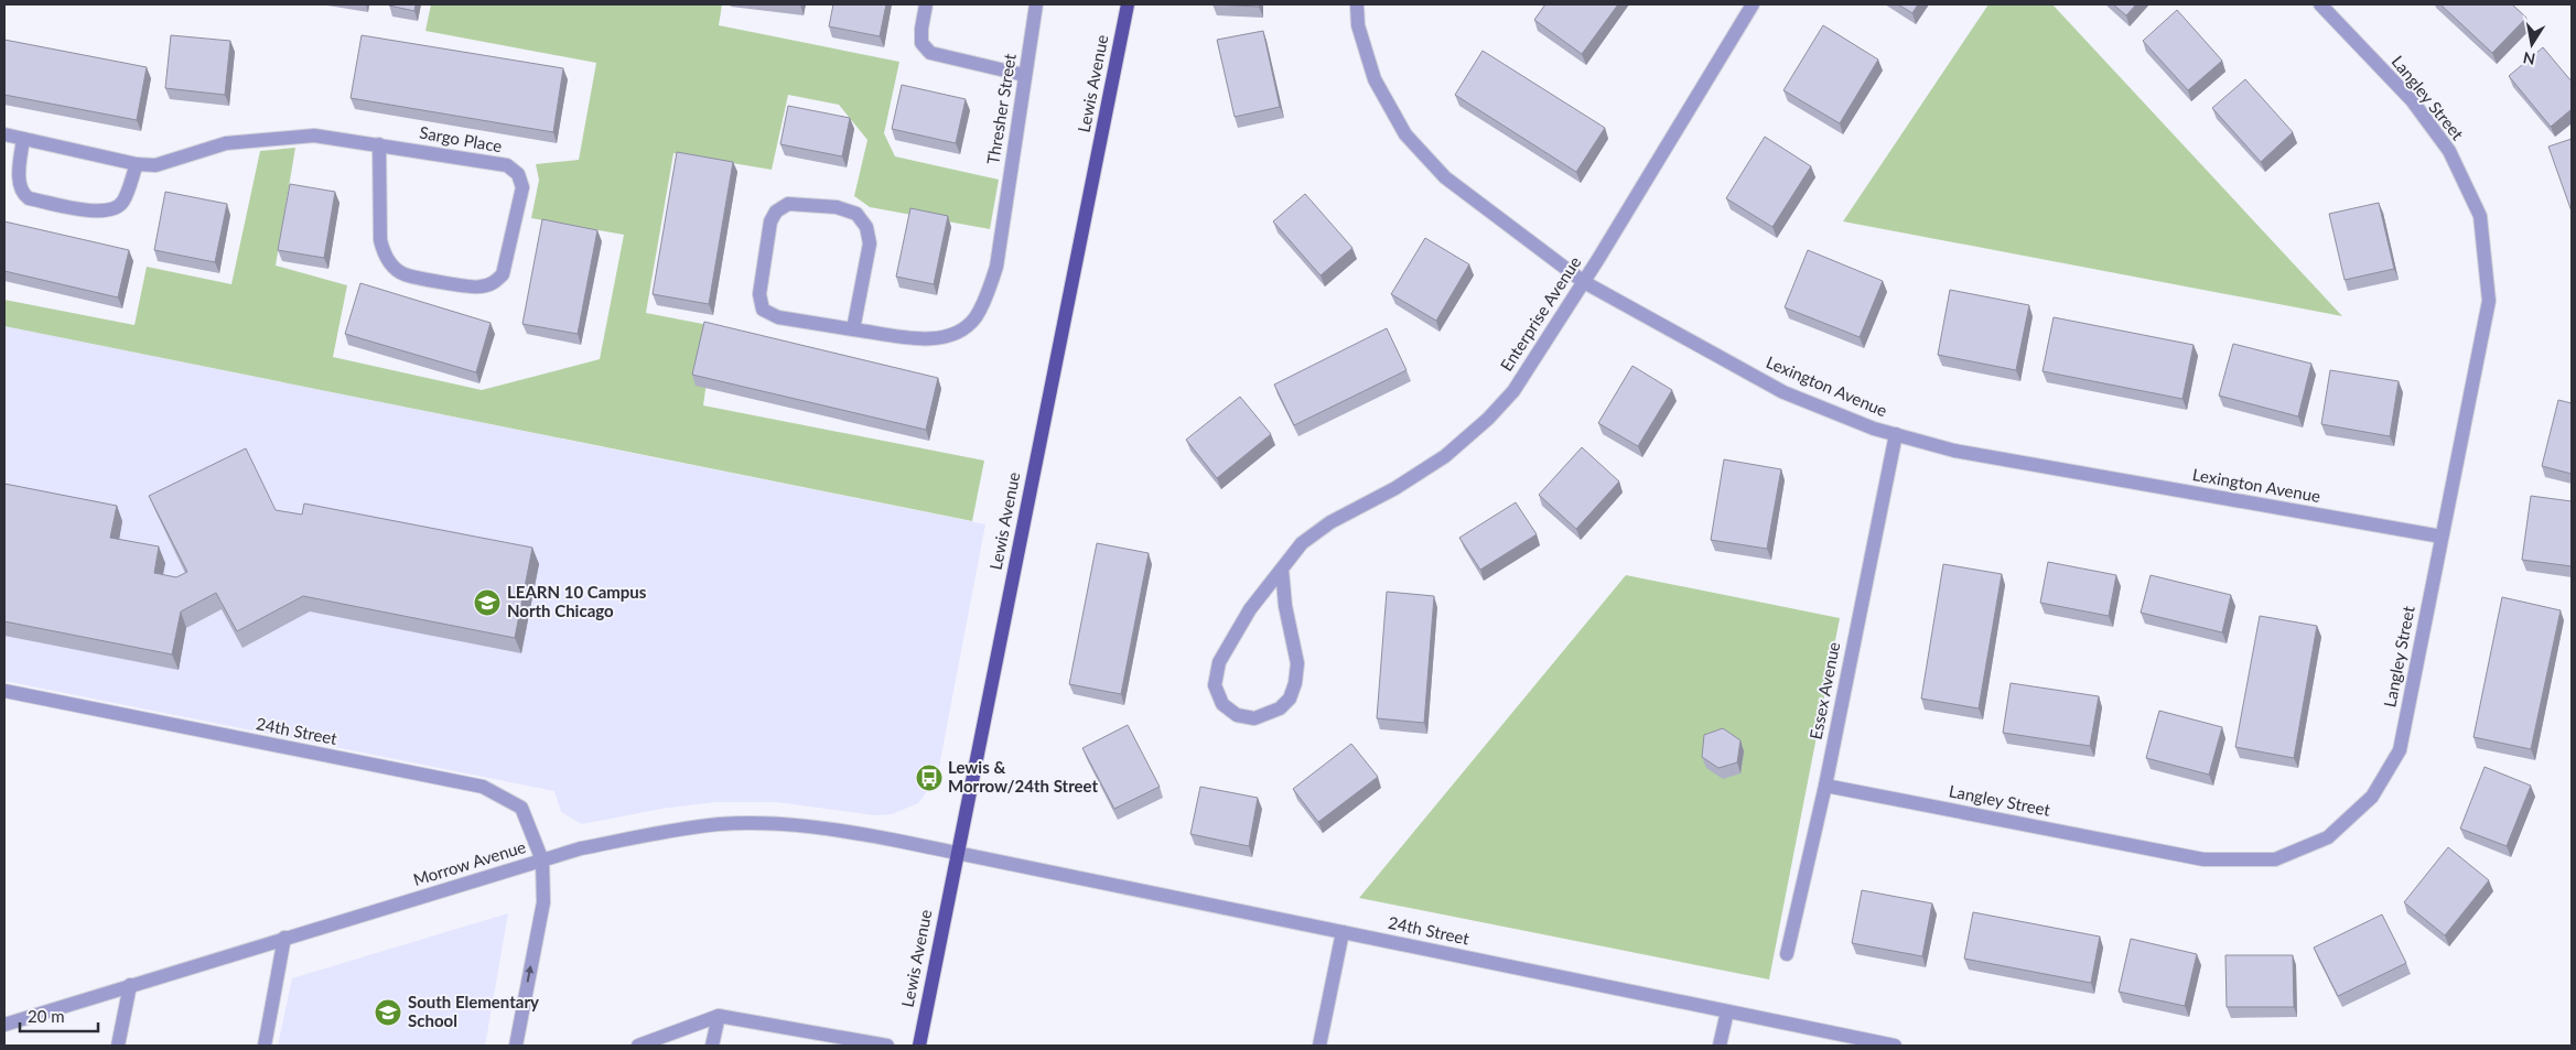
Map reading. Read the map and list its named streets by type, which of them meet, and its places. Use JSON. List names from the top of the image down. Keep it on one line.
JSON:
{"streets":{"main road":["Lewis Avenue"],"street":["Langley Street","Thresher Street","Sargo Place","Enterprise Avenue","Lexington Avenue","Essex Avenue","24th Street","Morrow Avenue"]},"crossings":[["Lewis Avenue","24th Street"],["Lewis Avenue","Morrow Avenue"],["Langley Street","Lexington Avenue"],["Langley Street","Essex Avenue"],["Enterprise Avenue","Lexington Avenue"],["Lexington Avenue","Essex Avenue"],["24th Street","Morrow Avenue"]],"places":{"school or university":["LEARN 10 Campus North Chicago","South Elementary School"],"bus stop":["Lewis & Morrow/24th Street"]},"scale_bar":"20 m","north":"bottom"}
